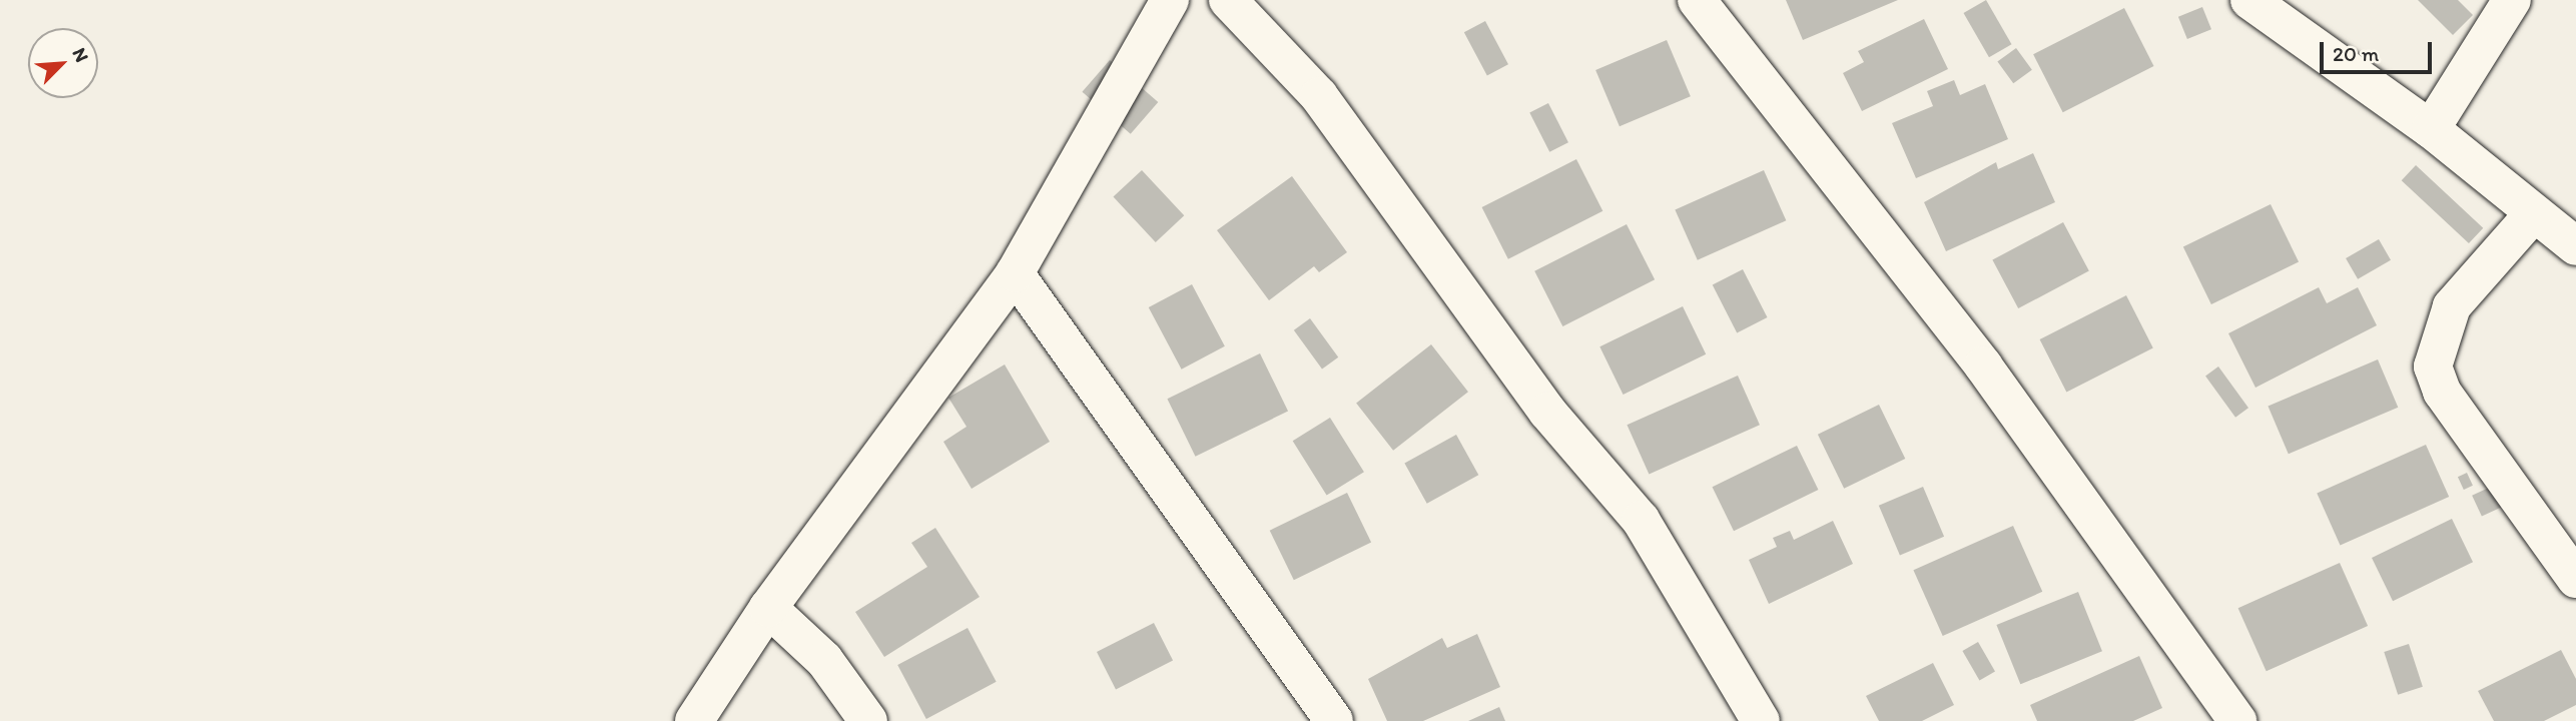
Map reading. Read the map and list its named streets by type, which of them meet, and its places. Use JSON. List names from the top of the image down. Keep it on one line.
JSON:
{"scale_bar":"20 m","north":"top right"}
